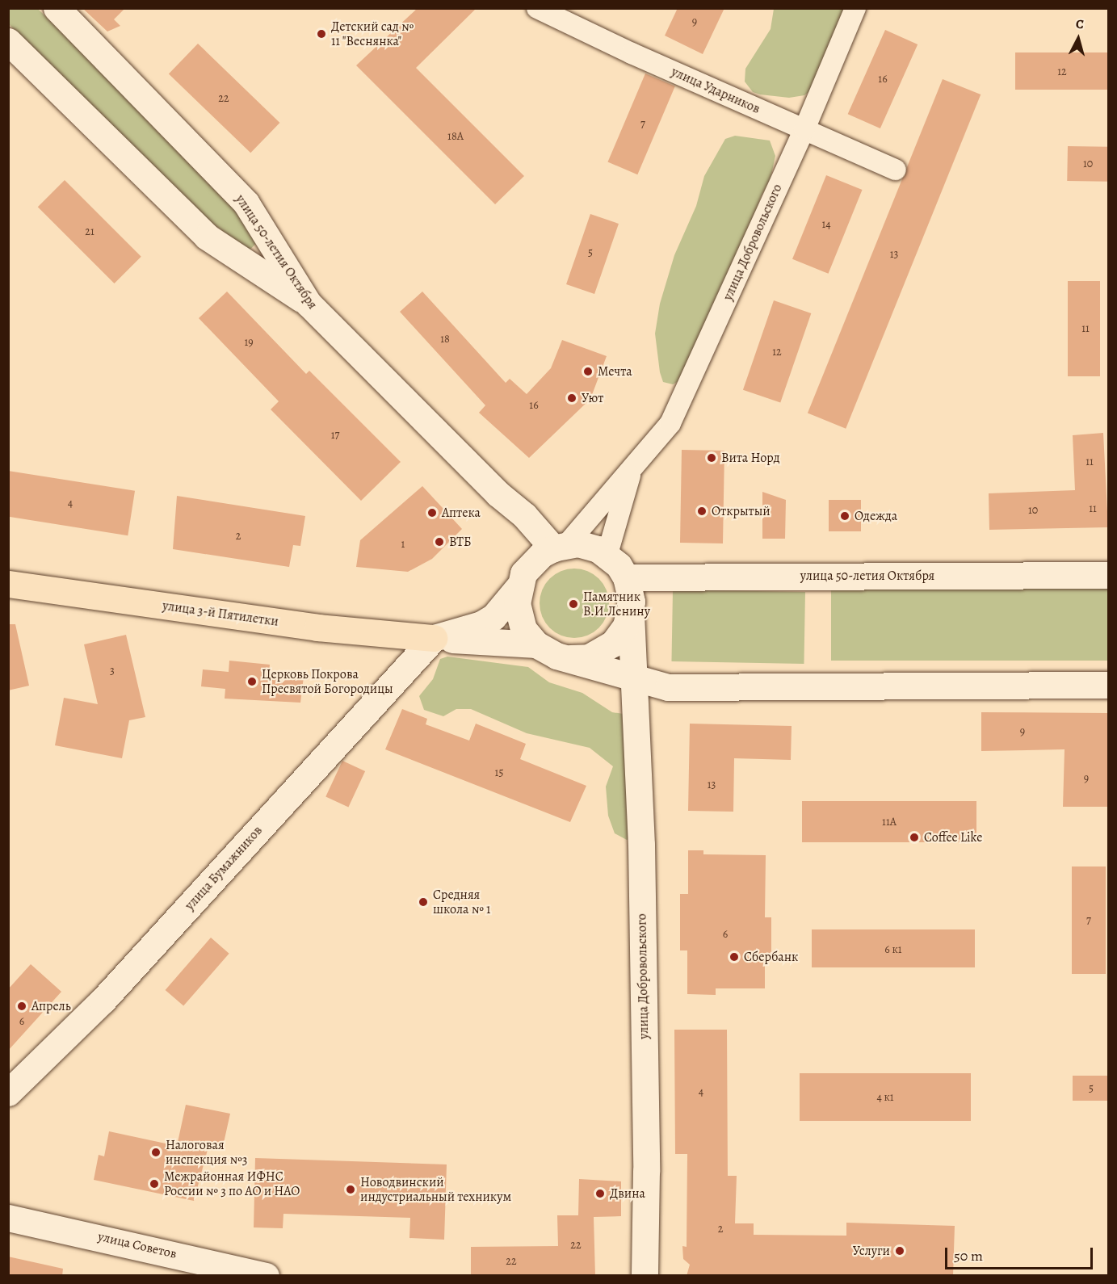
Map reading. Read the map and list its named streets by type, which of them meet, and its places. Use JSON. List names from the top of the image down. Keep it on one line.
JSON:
{"streets":{"main road":["улица Добровольского","улица 50-летия Октября","улица 3-й Пятилетки","улица Бумажников","улица Советов"],"street":["улица Ударников"]},"crossings":[["улица Ударников","улица Добровольского"],["улица Добровольского","улица 50-летия Октября"],["улица 3-й Пятилетки","улица Бумажников"]],"places":["Детский сад № 11 \"Веснянка\"","Мечта","Уют","Вита Норд","Открытый","Аптека","Одежда","ВТБ","Памятник В.И.Ленину","Церковь Покрова Пресвятой Богородицы","Coffee Like","Средняя школа № 1","Сбербанк","Апрель","Налоговая инспекция №3","Межрайонная ИФНС России № 3 по АО и НАО","Новодвинский индустриальный техникум","Двина","Услуги"],"house_numbers":["9","12","16","22","7","18А","10","14","21","5","13","11","18","19","12","16","17","11","4","11","10","2","1","3","9","15","9","13","11А","7","6","6 к1","6","5","4","4 к1","2","22","22"],"scale_bar":"50 m","north":"top"}
